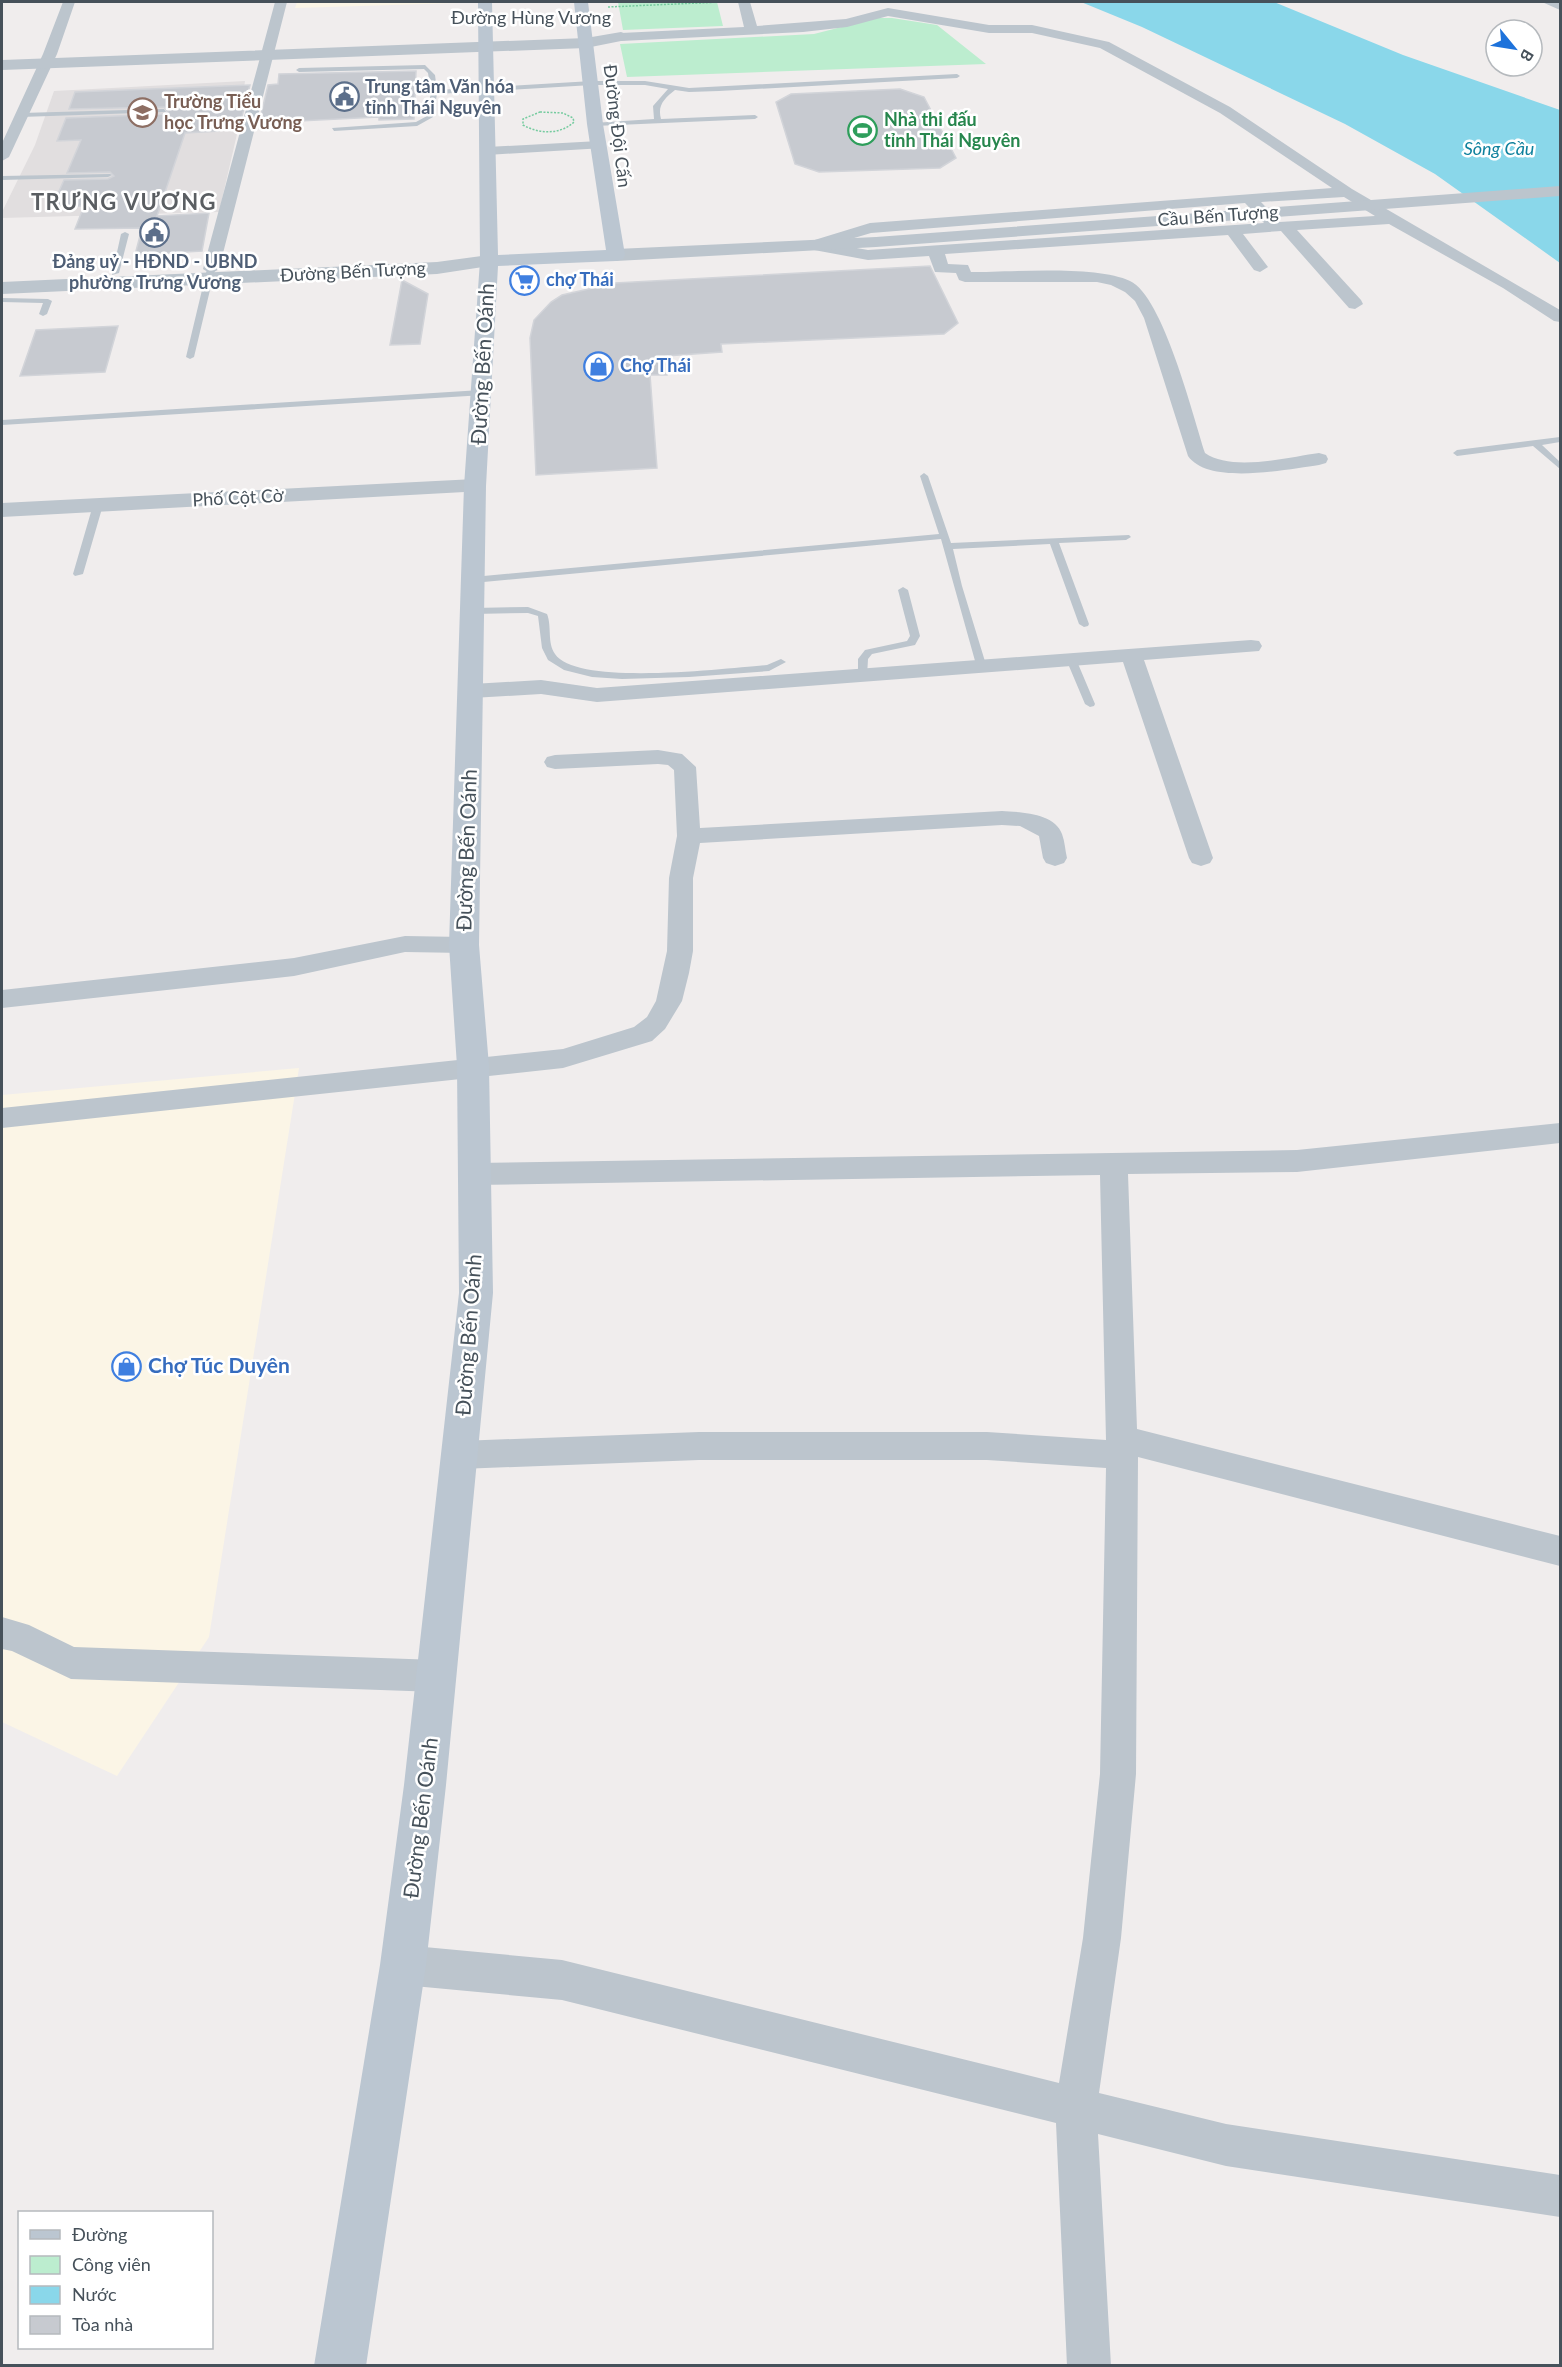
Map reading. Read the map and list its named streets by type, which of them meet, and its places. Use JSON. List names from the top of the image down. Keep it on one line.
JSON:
{"streets":{"main road":["Đường Đội Cấn","Đường Bến Tượng","Đường Bến Oánh"],"street":["Đường Hùng Vương","Cầu Bến Tượng","Phố Cột Cờ"]},"crossings":[["Đường Hùng Vương","Đường Đội Cấn"],["Đường Đội Cấn","Đường Bến Tượng"],["Cầu Bến Tượng","Đường Bến Tượng"],["Đường Bến Tượng","Đường Bến Oánh"],["Đường Bến Oánh","Phố Cột Cờ"]],"districts":["TRƯNG VƯƠNG"],"water":["Sông Cầu"],"places":{"public building":["Trung tâm Văn hóa tỉnh Thái Nguyên","Đảng uỷ - HĐND - UBND phường Trưng Vương"],"school or university":["Trường Tiểu học Trưng Vương"],"sports":["Nhà thi đấu tỉnh Thái Nguyên"],"supermarket":["chợ Thái"],"shop":["Chợ Thái","Chợ Túc Duyên"]},"legend":["Đường","Công viên","Nước","Tòa nhà"],"north":"bottom right"}
